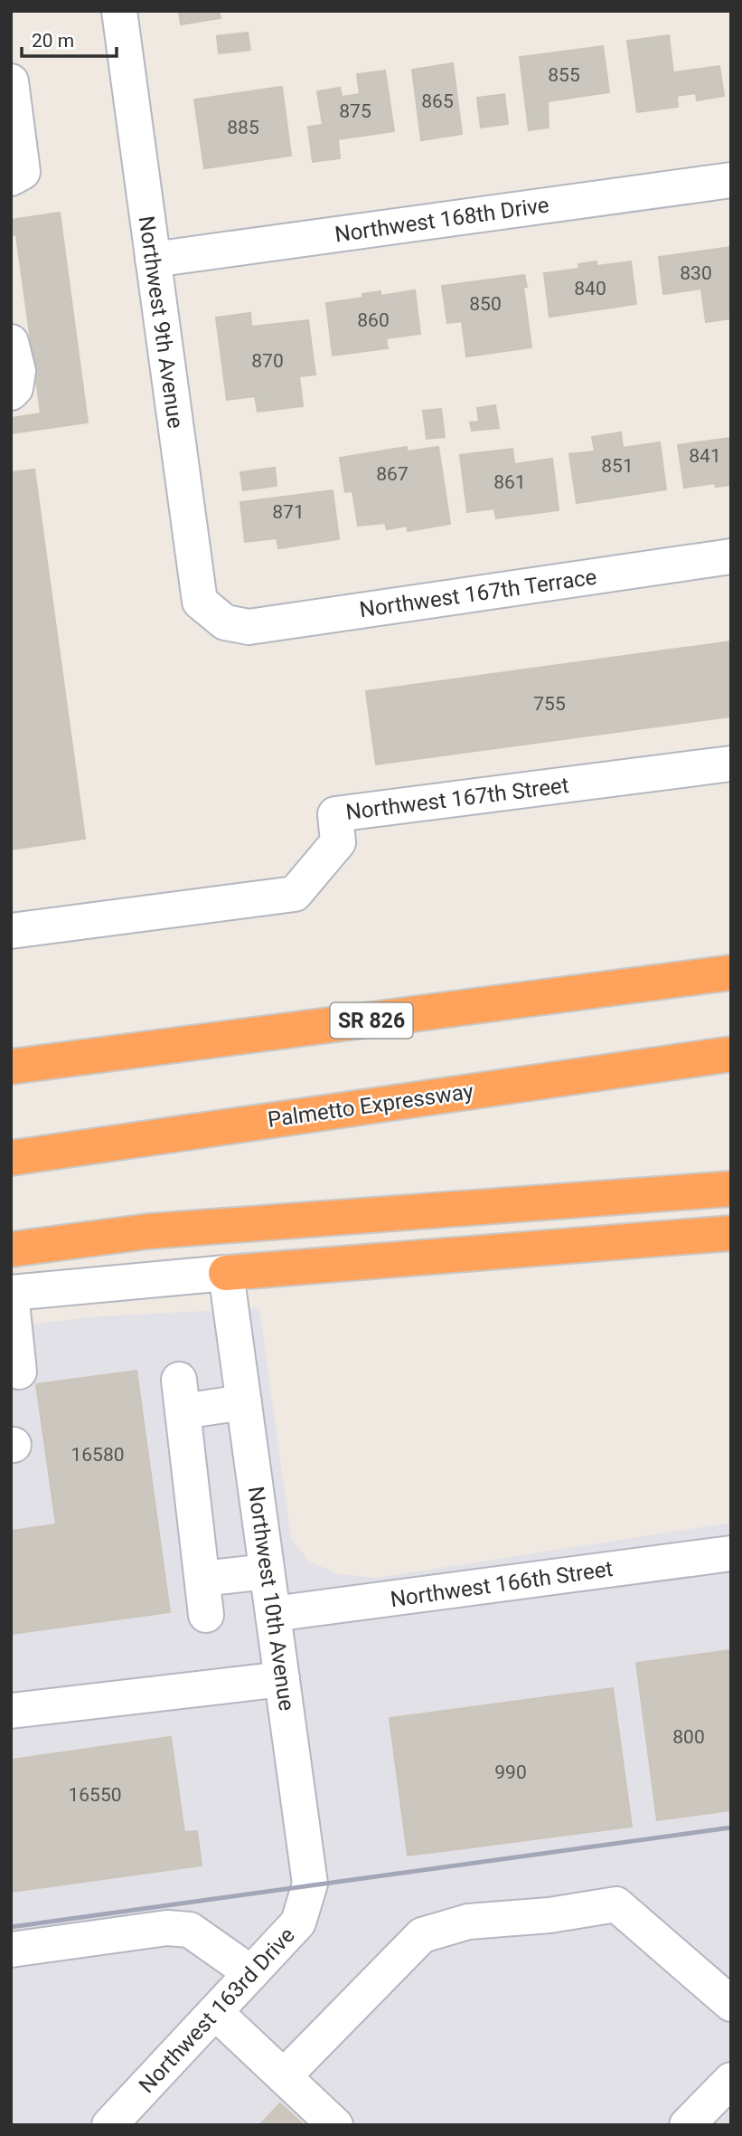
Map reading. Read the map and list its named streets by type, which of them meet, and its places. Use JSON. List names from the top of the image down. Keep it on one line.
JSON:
{"streets":{"highway":["SR 826","Palmetto Expressway"],"street":["Northwest 168th Drive","Northwest 9th Avenue","Northwest 167th Terrace","Northwest 167th Street","Northwest 166th Street","Northwest 10th Avenue","Northwest 163rd Drive"]},"crossings":[["Northwest 168th Drive","Northwest 9th Avenue"],["Northwest 9th Avenue","Northwest 167th Terrace"],["Northwest 166th Street","Northwest 10th Avenue"],["Northwest 10th Avenue","Northwest 163rd Drive"]],"house_numbers":["855","865","875","885","830","840","850","860","870","841","851","867","861","871","755","16580","800","990","16550"],"scale_bar":"20 m"}
